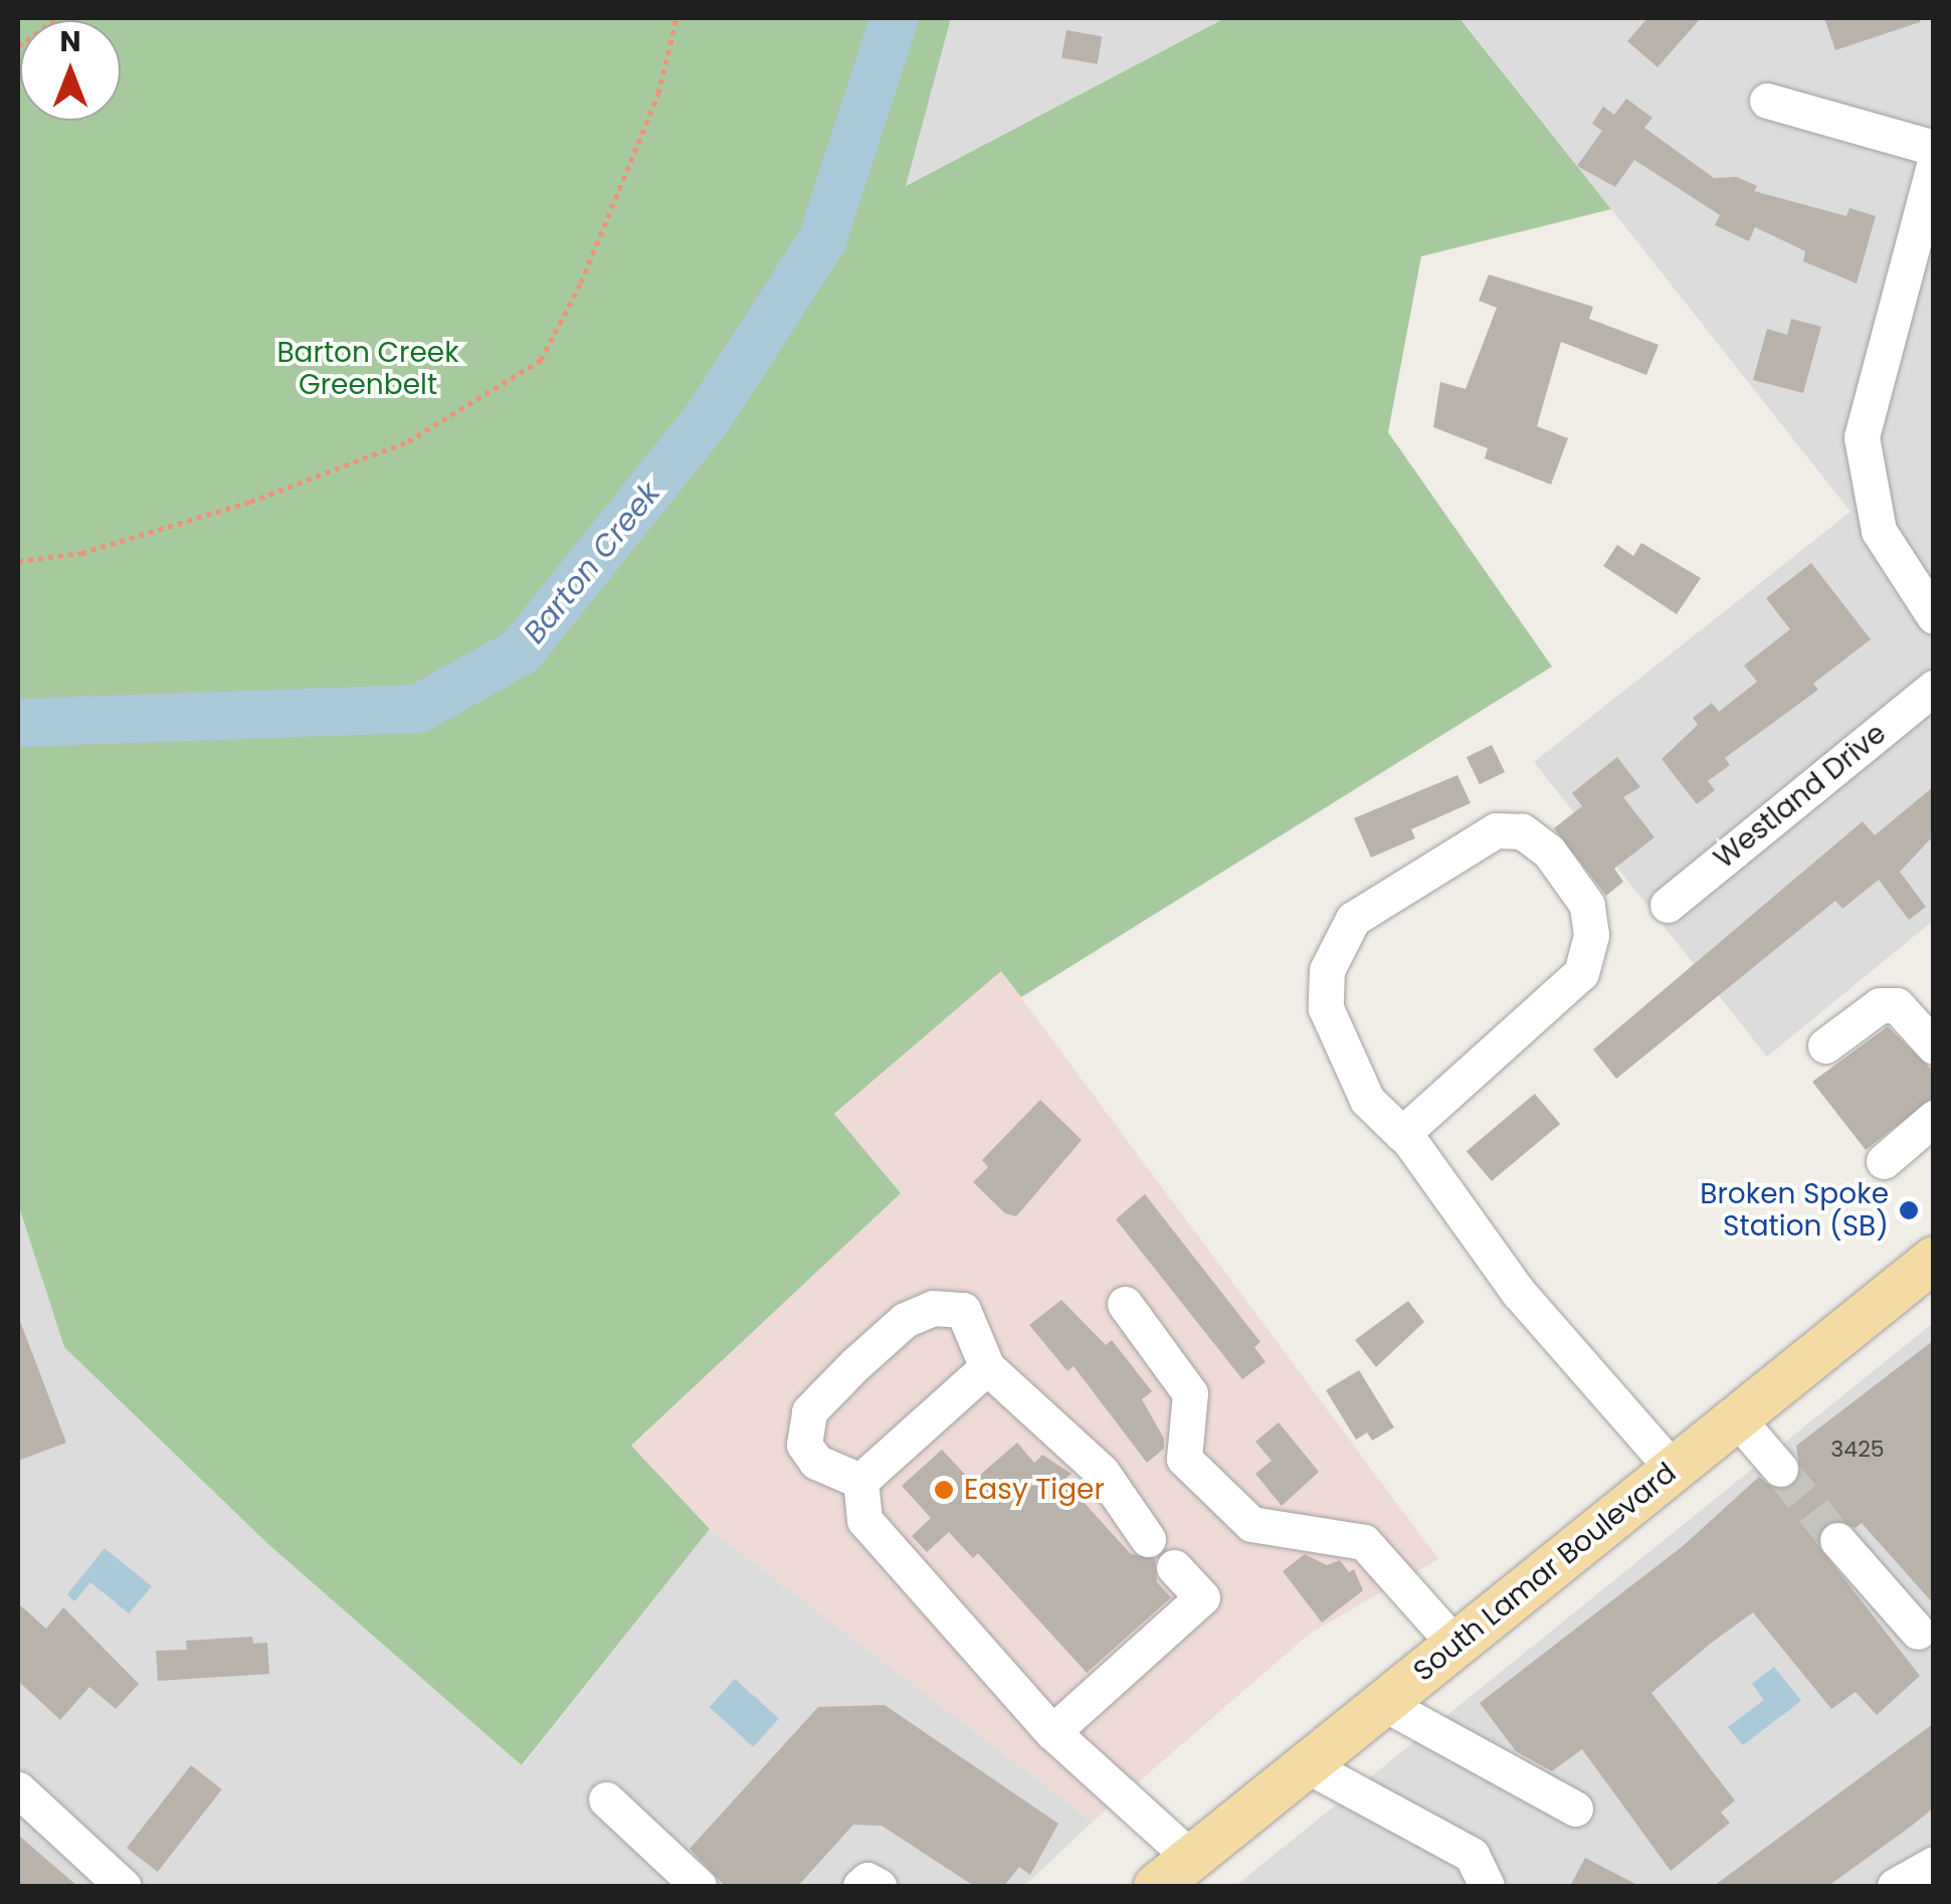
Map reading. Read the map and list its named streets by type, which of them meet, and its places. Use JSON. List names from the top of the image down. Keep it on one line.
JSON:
{"streets":{"main road":["South Lamar Boulevard"],"street":["Westland Drive"]},"water":["Barton Creek"],"parks":["Barton Creek Greenbelt"],"places":["Broken Spoke Station (SB)","Easy Tiger"],"house_numbers":["3425"],"north":"top"}
